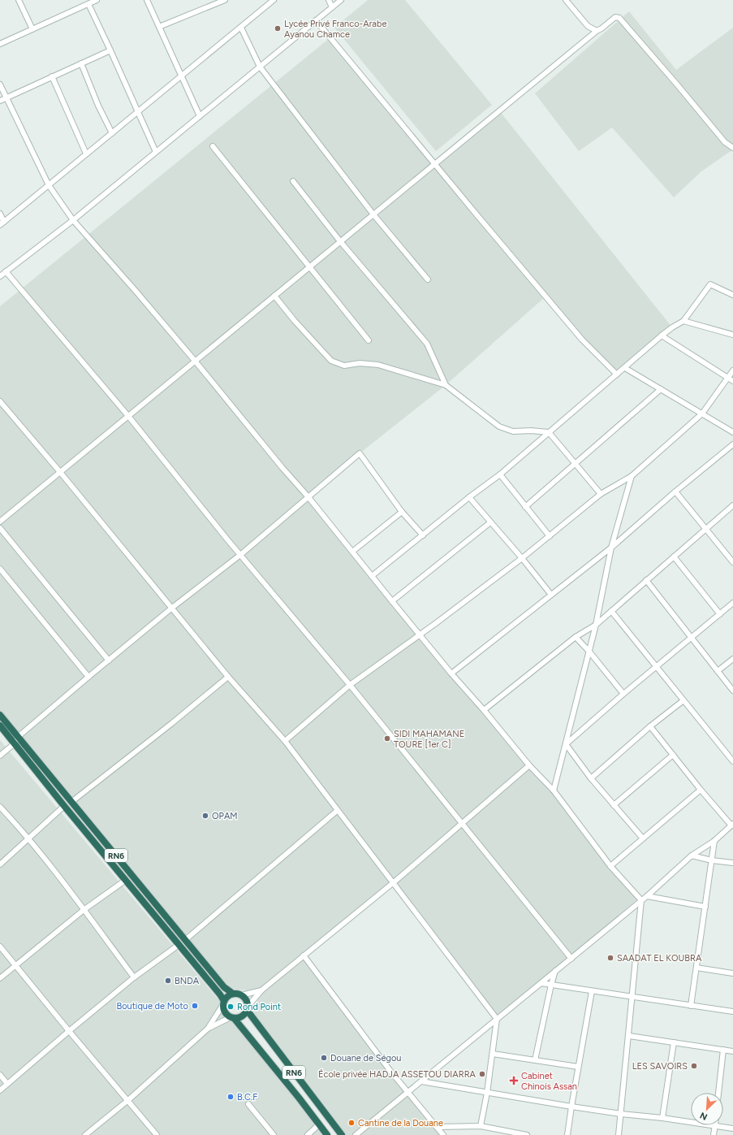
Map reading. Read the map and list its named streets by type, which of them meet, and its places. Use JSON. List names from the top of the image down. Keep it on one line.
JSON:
{"streets":{"highway":["RN6"]},"places":{"other":["Lycée Privé Franco-Arabe Ayanou Chamce","SIDI MAHAMANE TOURE [1er C]","OPAM","SAADAT EL KOUBRA","BNDA","Boutique de Moto","Rond Point","Douane de Ségou","LES SAVOIRS","École privée HADJA ASSETOU DIARRA","B.C.F","Cantine de la Douane"],"health":["Cabinet Chinois Assan"]},"north":"bottom left"}
